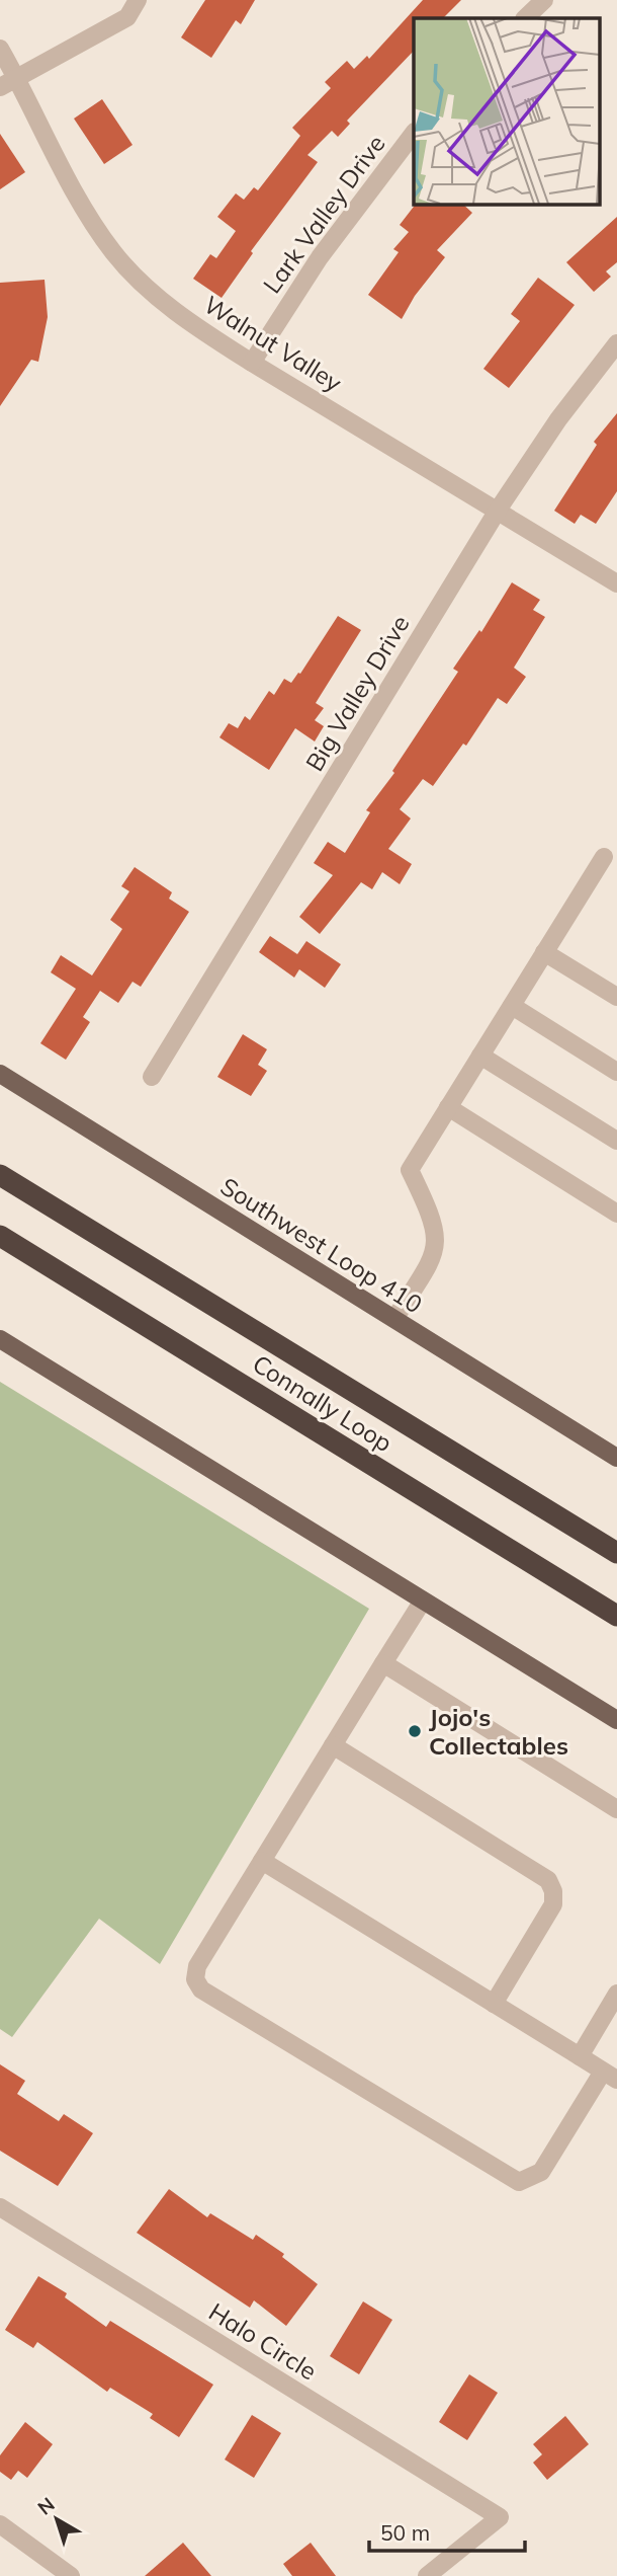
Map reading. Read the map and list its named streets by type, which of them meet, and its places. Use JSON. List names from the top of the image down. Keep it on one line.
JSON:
{"streets":{"highway":["Connally Loop"],"main road":["Southwest Loop 410"],"street":["Lark Valley Drive","Walnut Valley","Big Valley Drive","Halo Circle"]},"crossings":[["Lark Valley Drive","Walnut Valley"],["Walnut Valley","Big Valley Drive"]],"places":["Jojo's Collectables"],"scale_bar":"50 m","north":"top left"}
